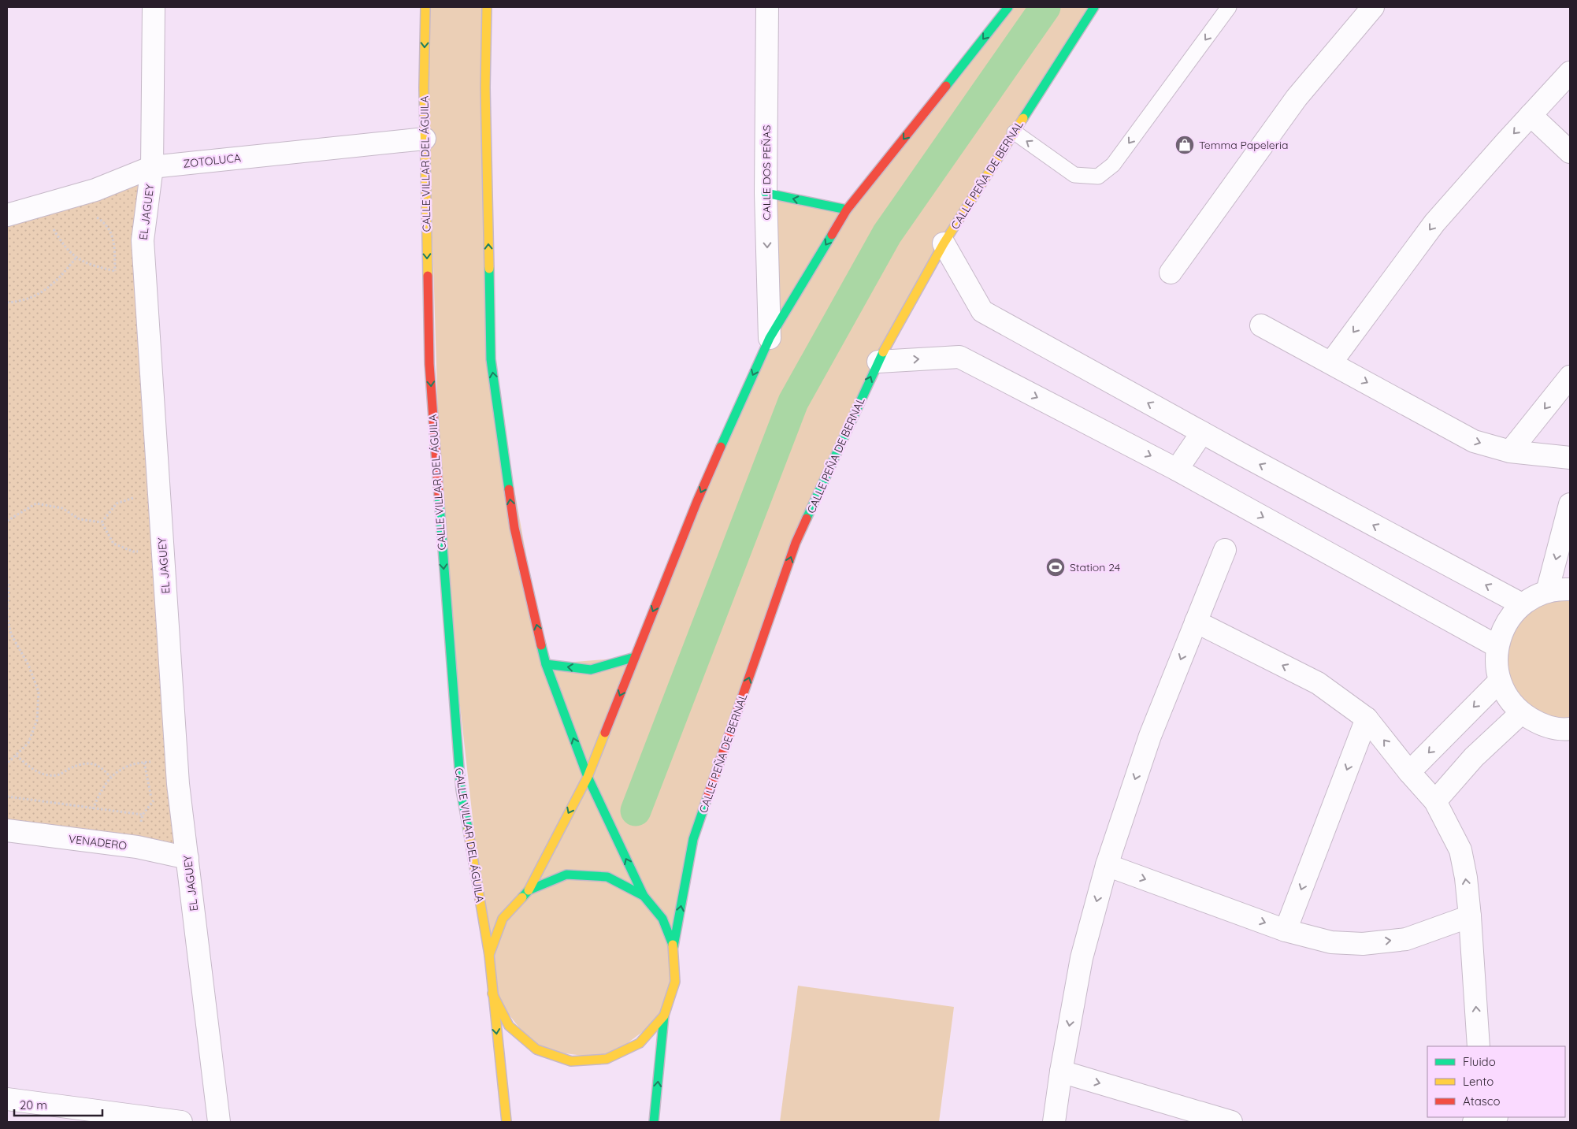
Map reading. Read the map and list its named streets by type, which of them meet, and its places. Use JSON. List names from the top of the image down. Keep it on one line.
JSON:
{"streets":{"street":["ZOTOLUCA","CALLE VILLAR DEL ÁGUILA","CALLE DOS PEÑAS","CALLE PEÑA DE BERNAL","EL JAGUEY","VENADERO"]},"crossings":[["ZOTOLUCA","CALLE VILLAR DEL ÁGUILA"],["ZOTOLUCA","EL JAGUEY"],["EL JAGUEY","VENADERO"]],"one_way":["CALLE DOS PEÑAS","CALLE PEÑA DE BERNAL"],"places":{"shop":["Temma Papeleria"],"sports":["Station 24"]},"legend":["Fluido","Lento","Atasco"],"scale_bar":"20 m"}
